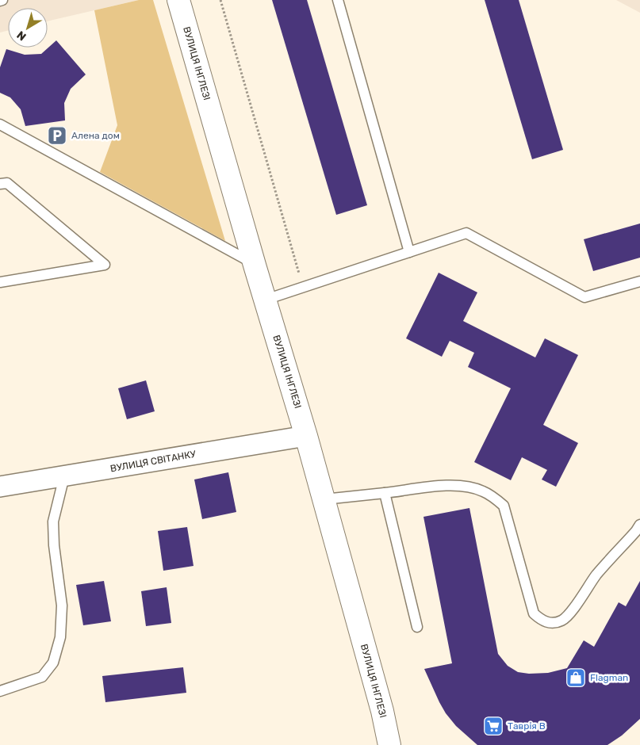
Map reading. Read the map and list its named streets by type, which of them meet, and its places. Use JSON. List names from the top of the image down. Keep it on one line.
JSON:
{"streets":{"main road":["ВУЛИЦЯ ІНГЛЕЗІ"],"street":["ВУЛИЦЯ СВІТАНКУ"]},"crossings":[["ВУЛИЦЯ ІНГЛЕЗІ","ВУЛИЦЯ СВІТАНКУ"]],"places":{"parking":["Алена дом"],"shop":["Flagman"],"supermarket":["Таврія В"]},"north":"bottom left"}
